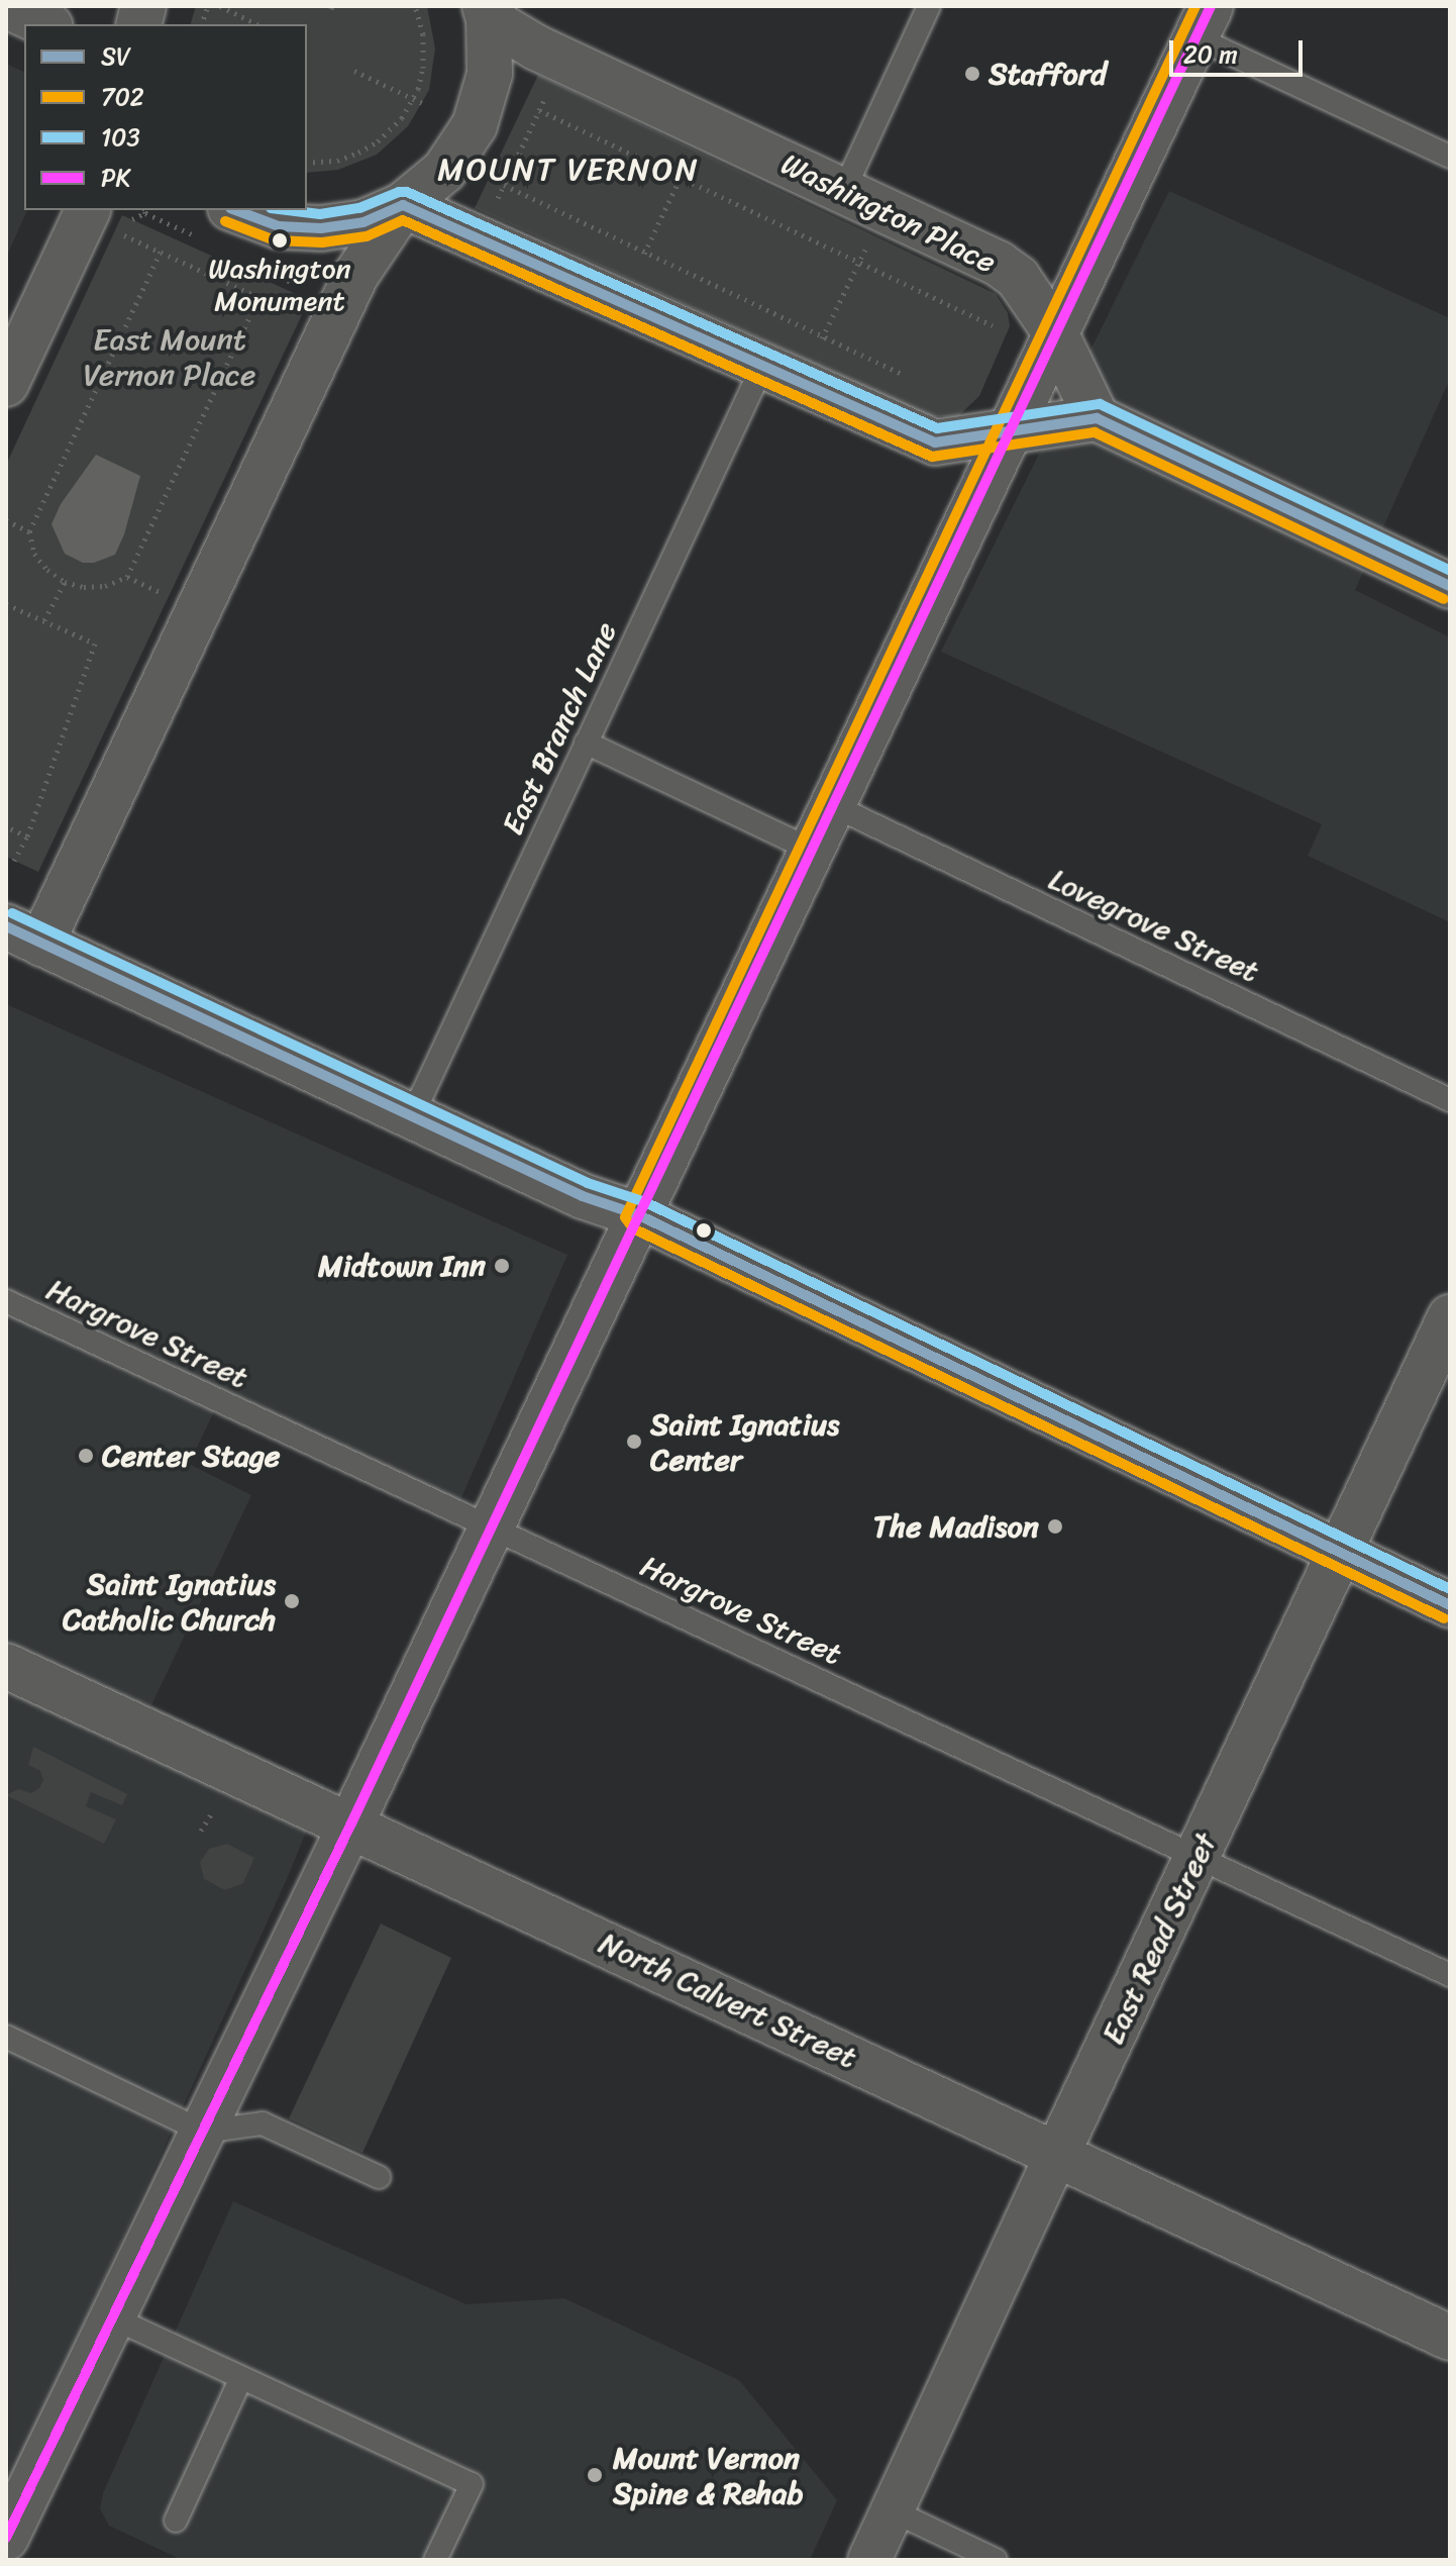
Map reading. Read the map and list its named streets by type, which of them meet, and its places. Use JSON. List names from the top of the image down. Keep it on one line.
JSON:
{"streets":{"main road":["Washington Place","East Read Street","North Calvert Street"],"lane":["East Branch Lane","Lovegrove Street","Hargrove Street"]},"crossings":[["Hargrove Street","East Read Street"],["East Read Street","North Calvert Street"]],"districts":["MOUNT VERNON"],"parks":["East Mount Vernon Place"],"places":["Stafford","Washington Monument","Midtown Inn","Saint Ignatius Center","Center Stage","The Madison","Saint Ignatius Catholic Church","Mount Vernon Spine & Rehab"],"lines":["transit line 702","transit line PK","transit line 103","transit line SV"],"legend":["SV","702","103","PK"],"scale_bar":"20 m"}
